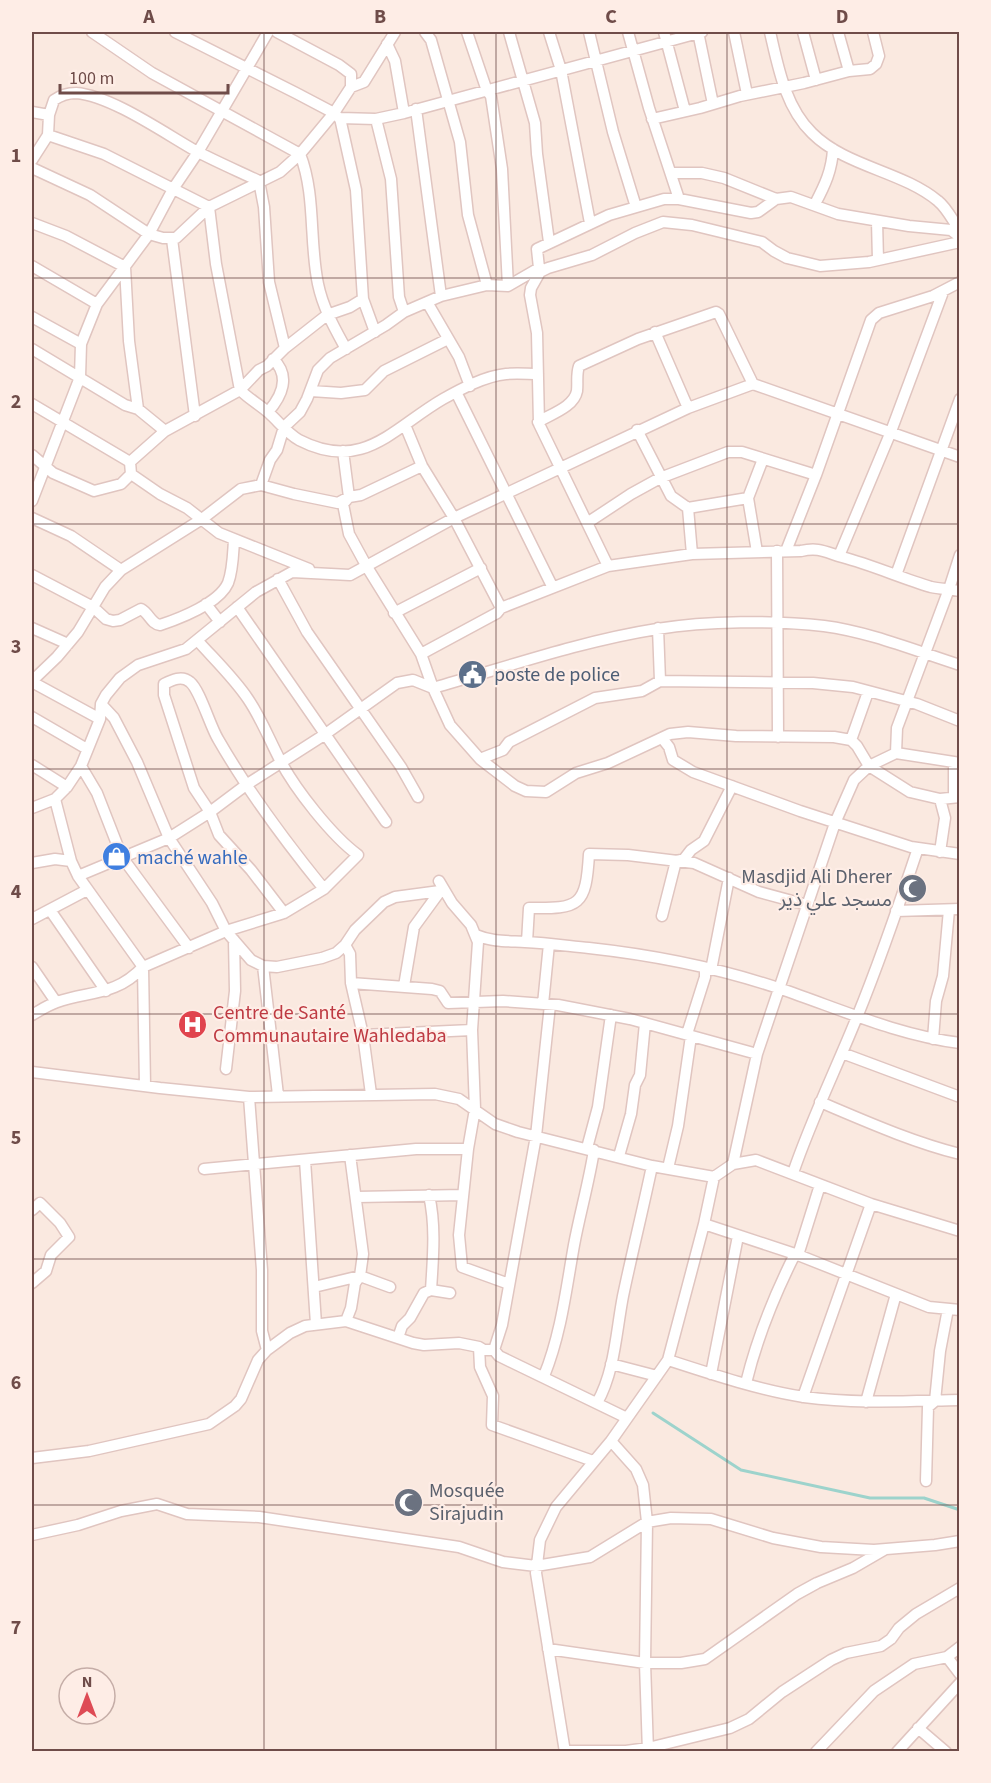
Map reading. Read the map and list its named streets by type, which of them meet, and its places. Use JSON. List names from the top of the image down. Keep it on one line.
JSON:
{"places":{"public building":["poste de police"],"shop":["maché wahle"],"mosque":["Masdjid Ali Dherer مسجد علي ذير","Mosquée Sirajudin"],"hospital":["Centre de Santé Communautaire Wahledaba"]},"scale_bar":"100 m","north":"top","grid":{"columns":["A","B","C","D"],"rows":["1","2","3","4","5","6","7"]}}
